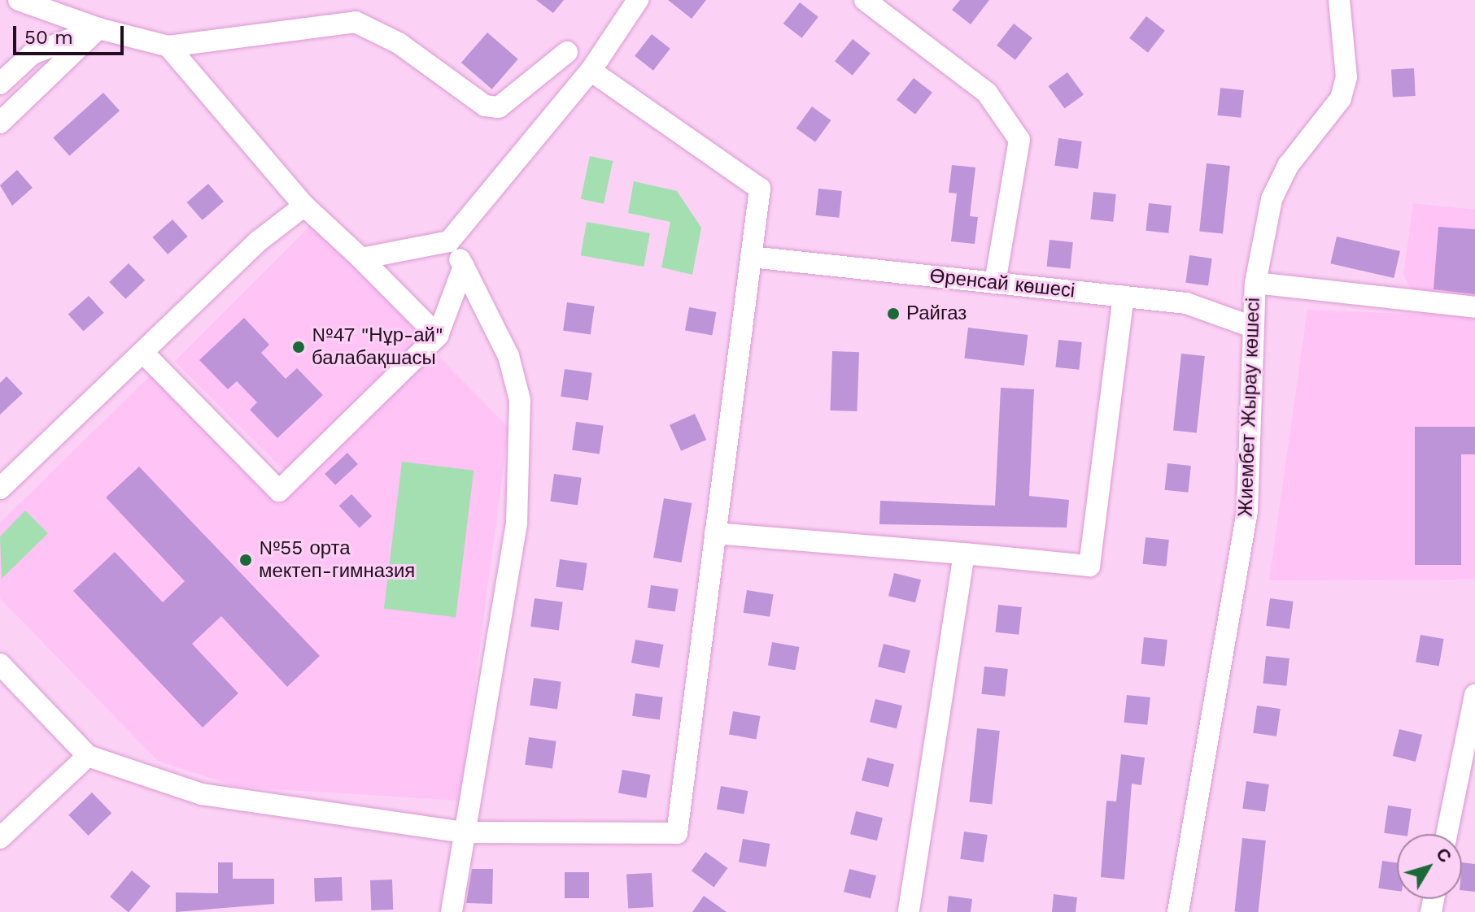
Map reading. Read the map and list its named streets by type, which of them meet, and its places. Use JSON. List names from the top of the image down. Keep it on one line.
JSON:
{"streets":{"street":["Өренсай көшесі","Жиембет Жырау көшесі"]},"crossings":[["Өренсай көшесі","Жиембет Жырау көшесі"]],"places":["Райгаз","№47 \"Нұр-ай\" балабақшасы","№55 орта мектеп-гимназия"],"scale_bar":"50 m","north":"top right"}
